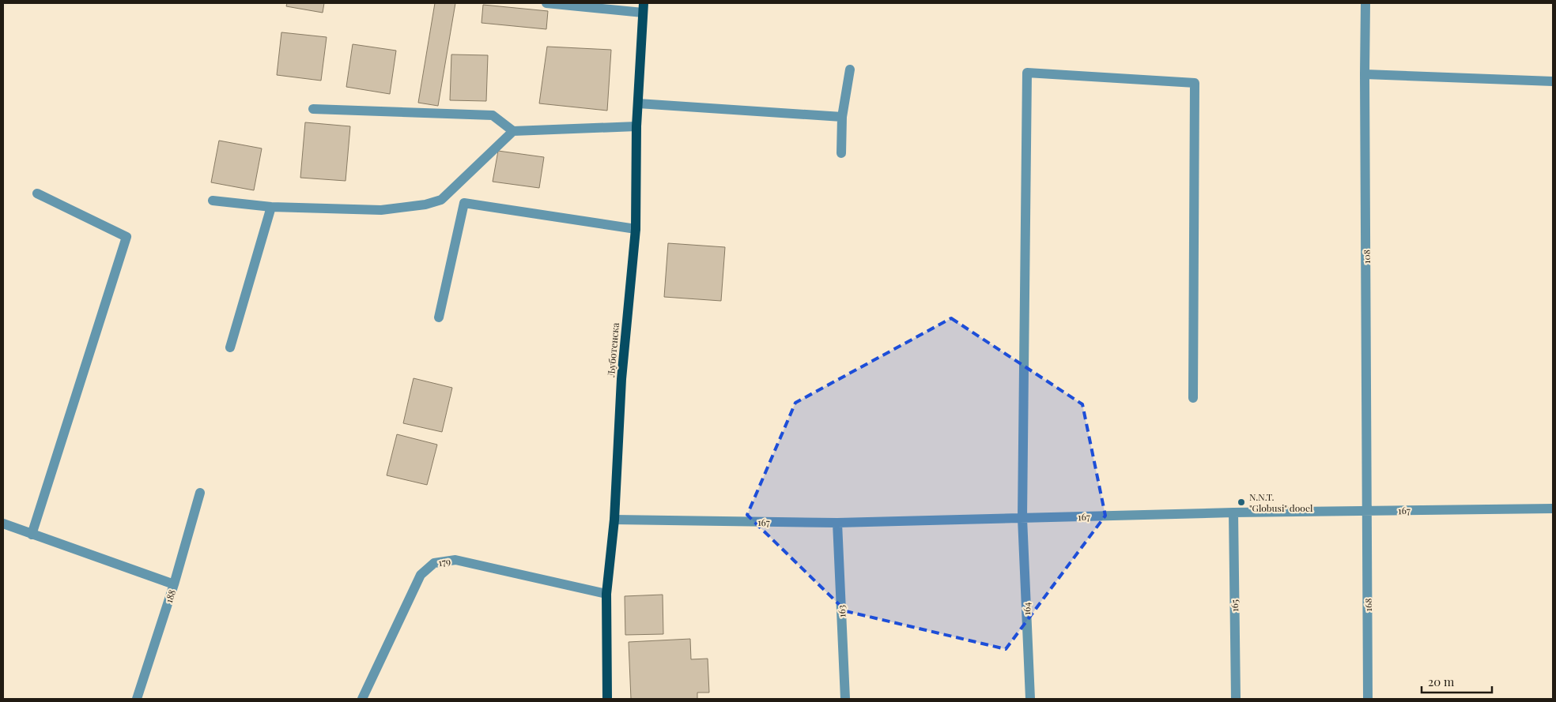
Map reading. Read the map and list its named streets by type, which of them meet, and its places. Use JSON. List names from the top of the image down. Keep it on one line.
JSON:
{"streets":{"main road":["Љуботенска"],"street":["108","167","179","188","168","165","164","163"]},"crossings":[["108","167"],["108","168"],["Љуботенска","167"],["Љуботенска","179"],["167","168"],["167","165"],["167","164"],["167","163"]],"places":["N.N.T. \"Globusi\" dooel"],"scale_bar":"20 m"}
